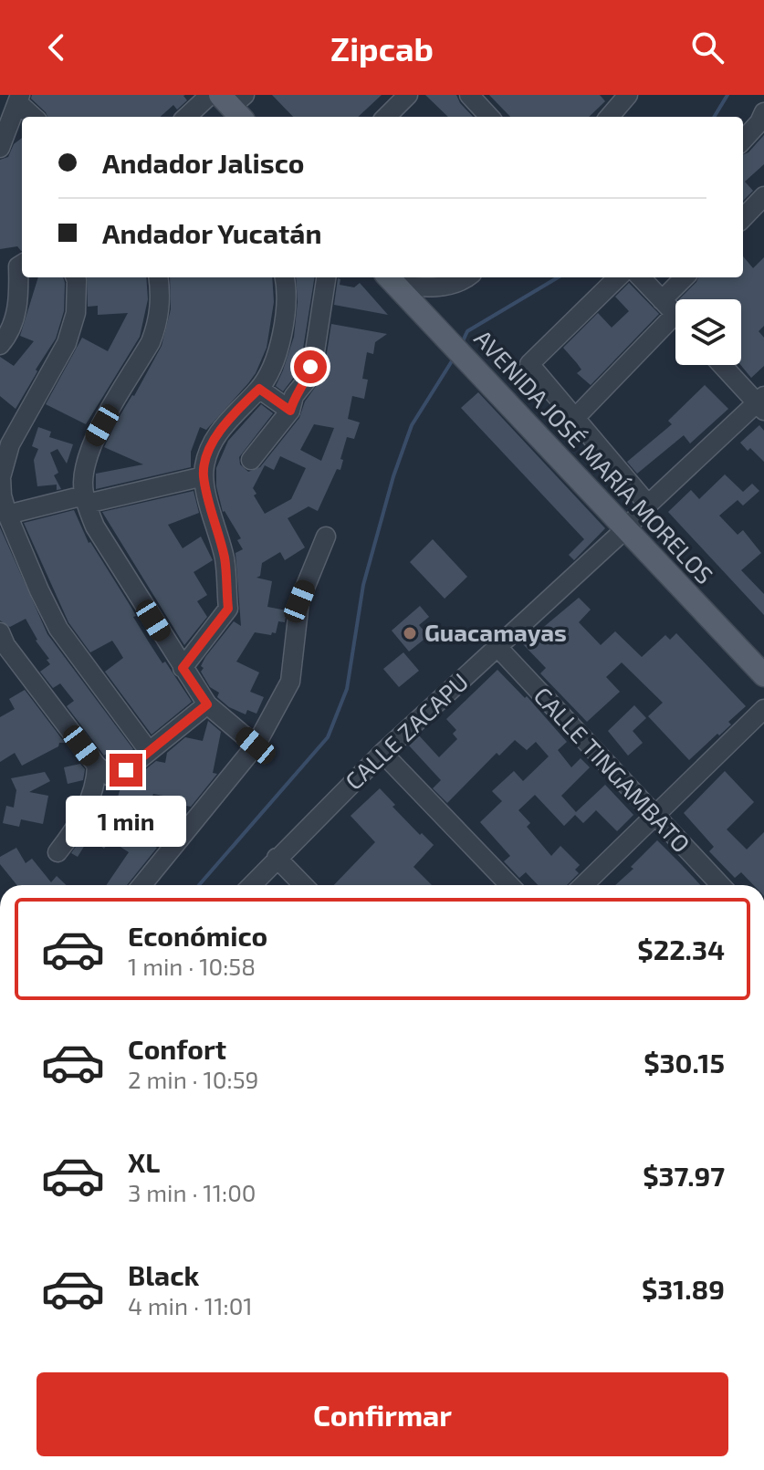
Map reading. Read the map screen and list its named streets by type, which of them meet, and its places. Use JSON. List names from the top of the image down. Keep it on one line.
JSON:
{"streets":{"main road":["AVENIDA JOSÉ MARÍA MORELOS"],"street":["CALLE ZACAPU","CALLE TINGAMBATO"]},"crossings":[["AVENIDA JOSÉ MARÍA MORELOS","CALLE ZACAPU"],["CALLE ZACAPU","CALLE TINGAMBATO"]],"places":["Guacamayas"],"page":{"header":"Zipcab","banner":["Andador Jalisco","Andador Yucatán"],"bubble":"1 min","list":[{"name":"Económico","note":"1 min · 10:58","value":"$22.34"},{"name":"Confort","note":"2 min · 10:59","value":"$30.15"},{"name":"XL","note":"3 min · 11:00","value":"$37.97"},{"name":"Black","note":"4 min · 11:01","value":"$31.89"}],"buttons":"Confirmar"}}
